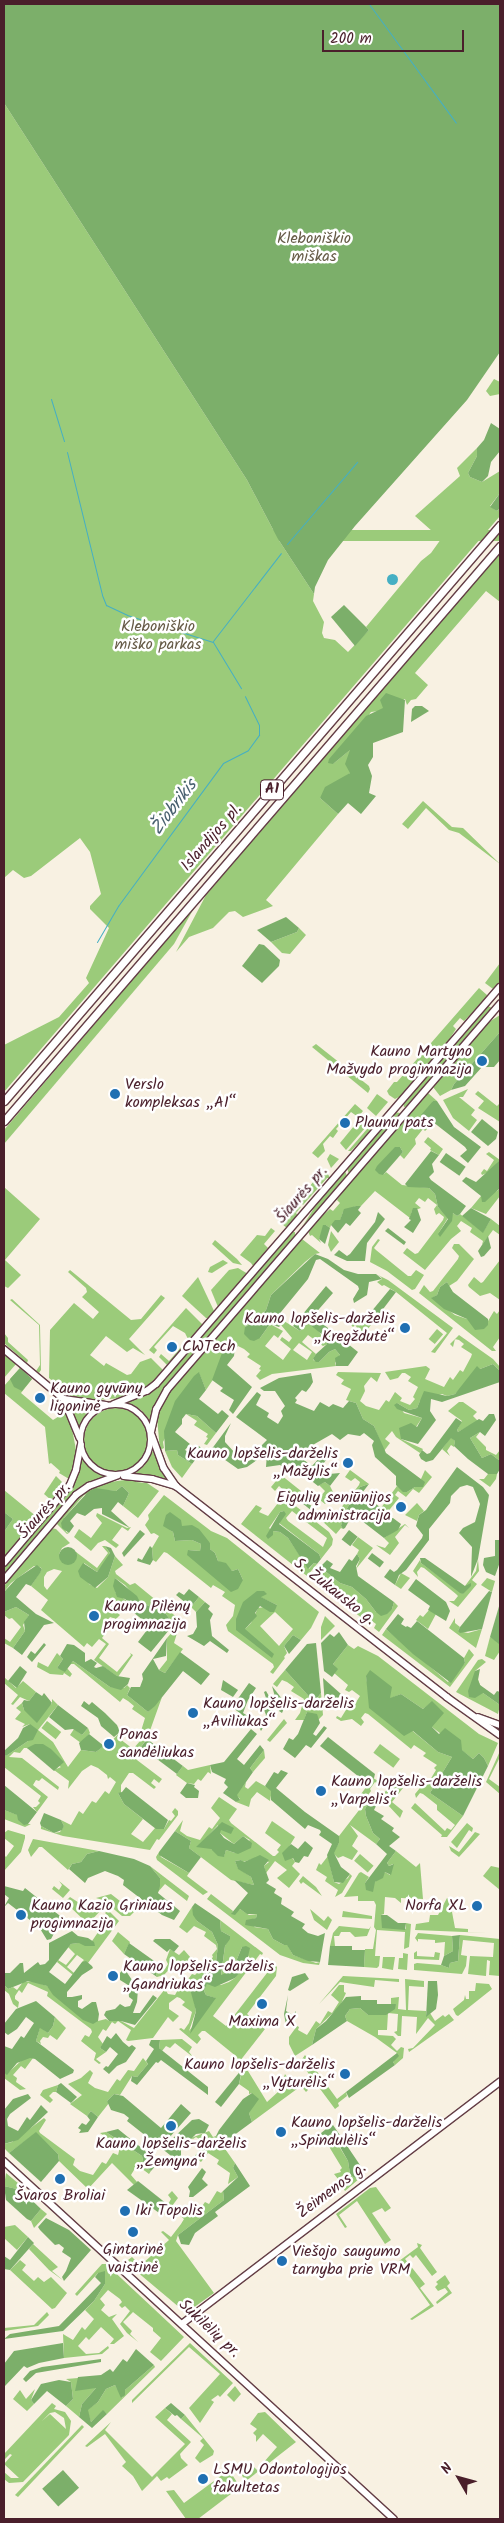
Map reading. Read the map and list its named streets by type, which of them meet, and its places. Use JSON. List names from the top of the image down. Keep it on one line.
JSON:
{"streets":{"highway":["A1","Islandijos pl."],"main road":["Šiaurės pr.","S. Žukausko g.","Žeimenos g.","Sukilėlių pr."]},"crossings":[["Šiaurės pr.","S. Žukausko g."],["Žeimenos g.","Sukilėlių pr."]],"water":["Žiobrikis"],"parks":["Kleboniškio miškas","Kleboniškio miško parkas"],"places":["Kauno Martyno Mažvydo progimnazija","Verslo kompleksas „A1“","Plaunu pats","Kauno lopšelis-darželis „Kregždutė“","CWTech","Kauno gyvūnų ligoninė","Kauno lopšelis-darželis „Mažylis“","Eigulių seniūnijos administracija","Kauno Pilėnų progimnazija","Kauno lopšelis-darželis „Aviliukas“","Ponas sandėliukas","Kauno lopšelis-darželis „Varpelis“","Norfa XL","Kauno Kazio Griniaus progimnazija","Kauno lopšelis-darželis „Gandriukas“","Maxima X","Kauno lopšelis-darželis „Vyturėlis“","Kauno lopšelis-darželis „Žemyna“","Kauno lopšelis-darželis „Spindulėlis“","Švaros Broliai","Iki Topolis","Gintarinė vaistinė","Viešojo saugumo tarnyba prie VRM","LSMU Odontologijos fakultetas"],"scale_bar":"200 m","north":"top left"}
